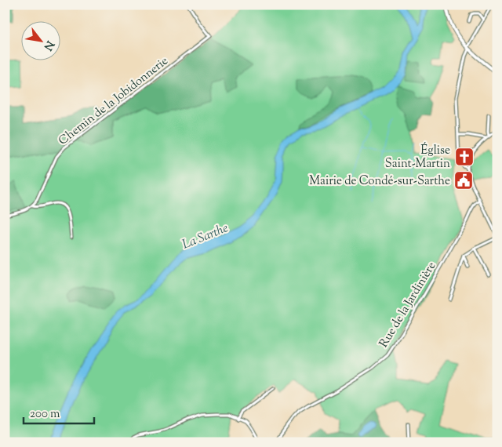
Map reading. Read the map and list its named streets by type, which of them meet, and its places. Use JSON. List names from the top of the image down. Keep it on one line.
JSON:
{"streets":{"street":["Chemin de la Jobidonnerie","Rue de la Jardinière"]},"water":["La Sarthe"],"places":{"church":["Église Saint-Martin"],"public building":["Mairie de Condé-sur-Sarthe"]},"scale_bar":"200 m","north":"bottom right"}
